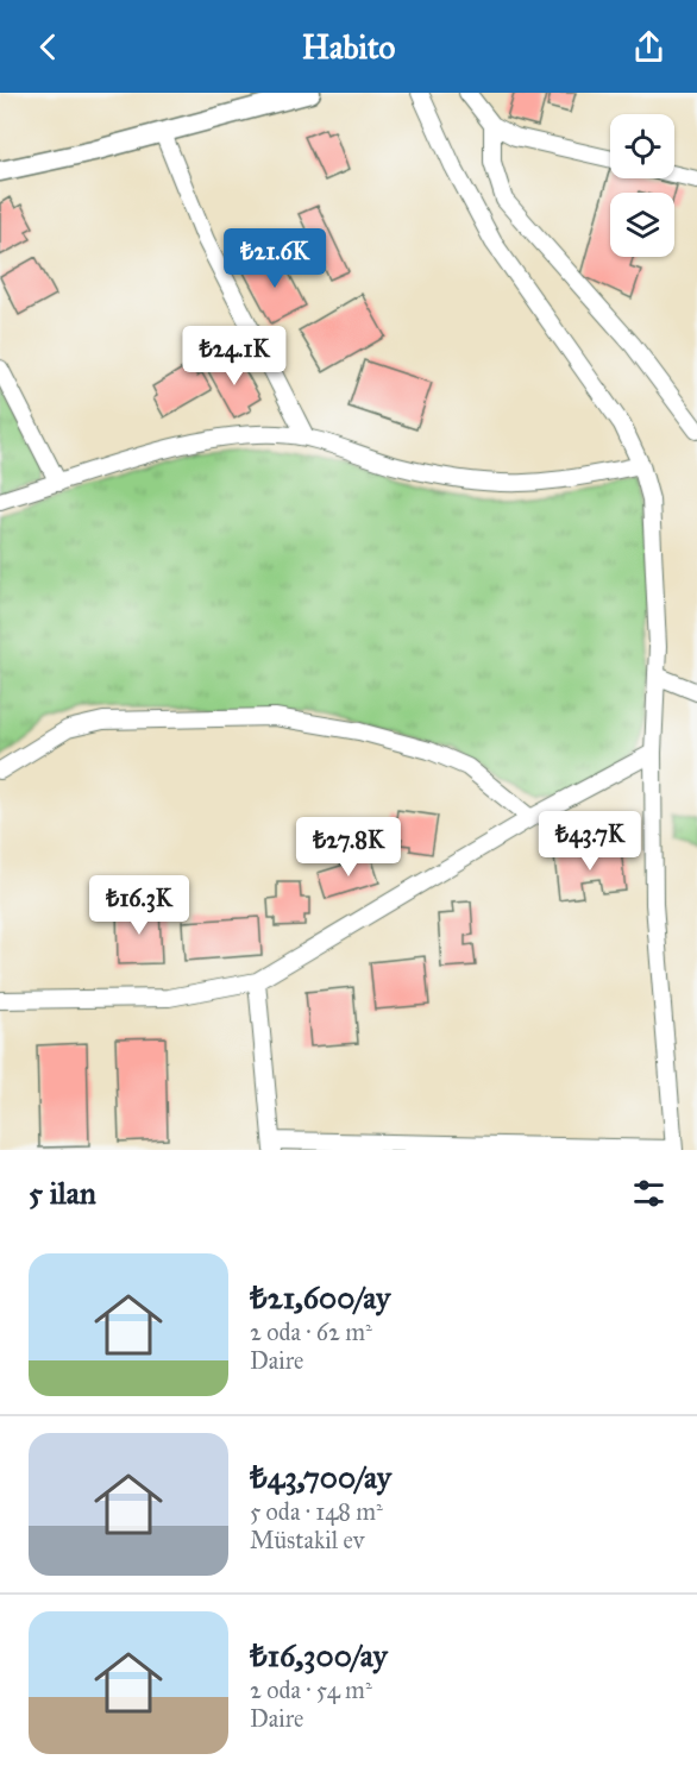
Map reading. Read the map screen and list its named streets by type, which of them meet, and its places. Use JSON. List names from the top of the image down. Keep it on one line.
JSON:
{"page":{"header":"Habito","price":["₺21.6K","₺24.1K","₺43.7K","₺27.8K","₺16.3K"],"heading":"5 ilan","list":[{"name":"₺21,600/ay","note":"2 oda · 62 m² · Daire"},{"name":"₺43,700/ay","note":"5 oda · 148 m² · Müstakil ev"},{"name":"₺16,300/ay","note":"2 oda · 54 m² · Daire"}]}}
